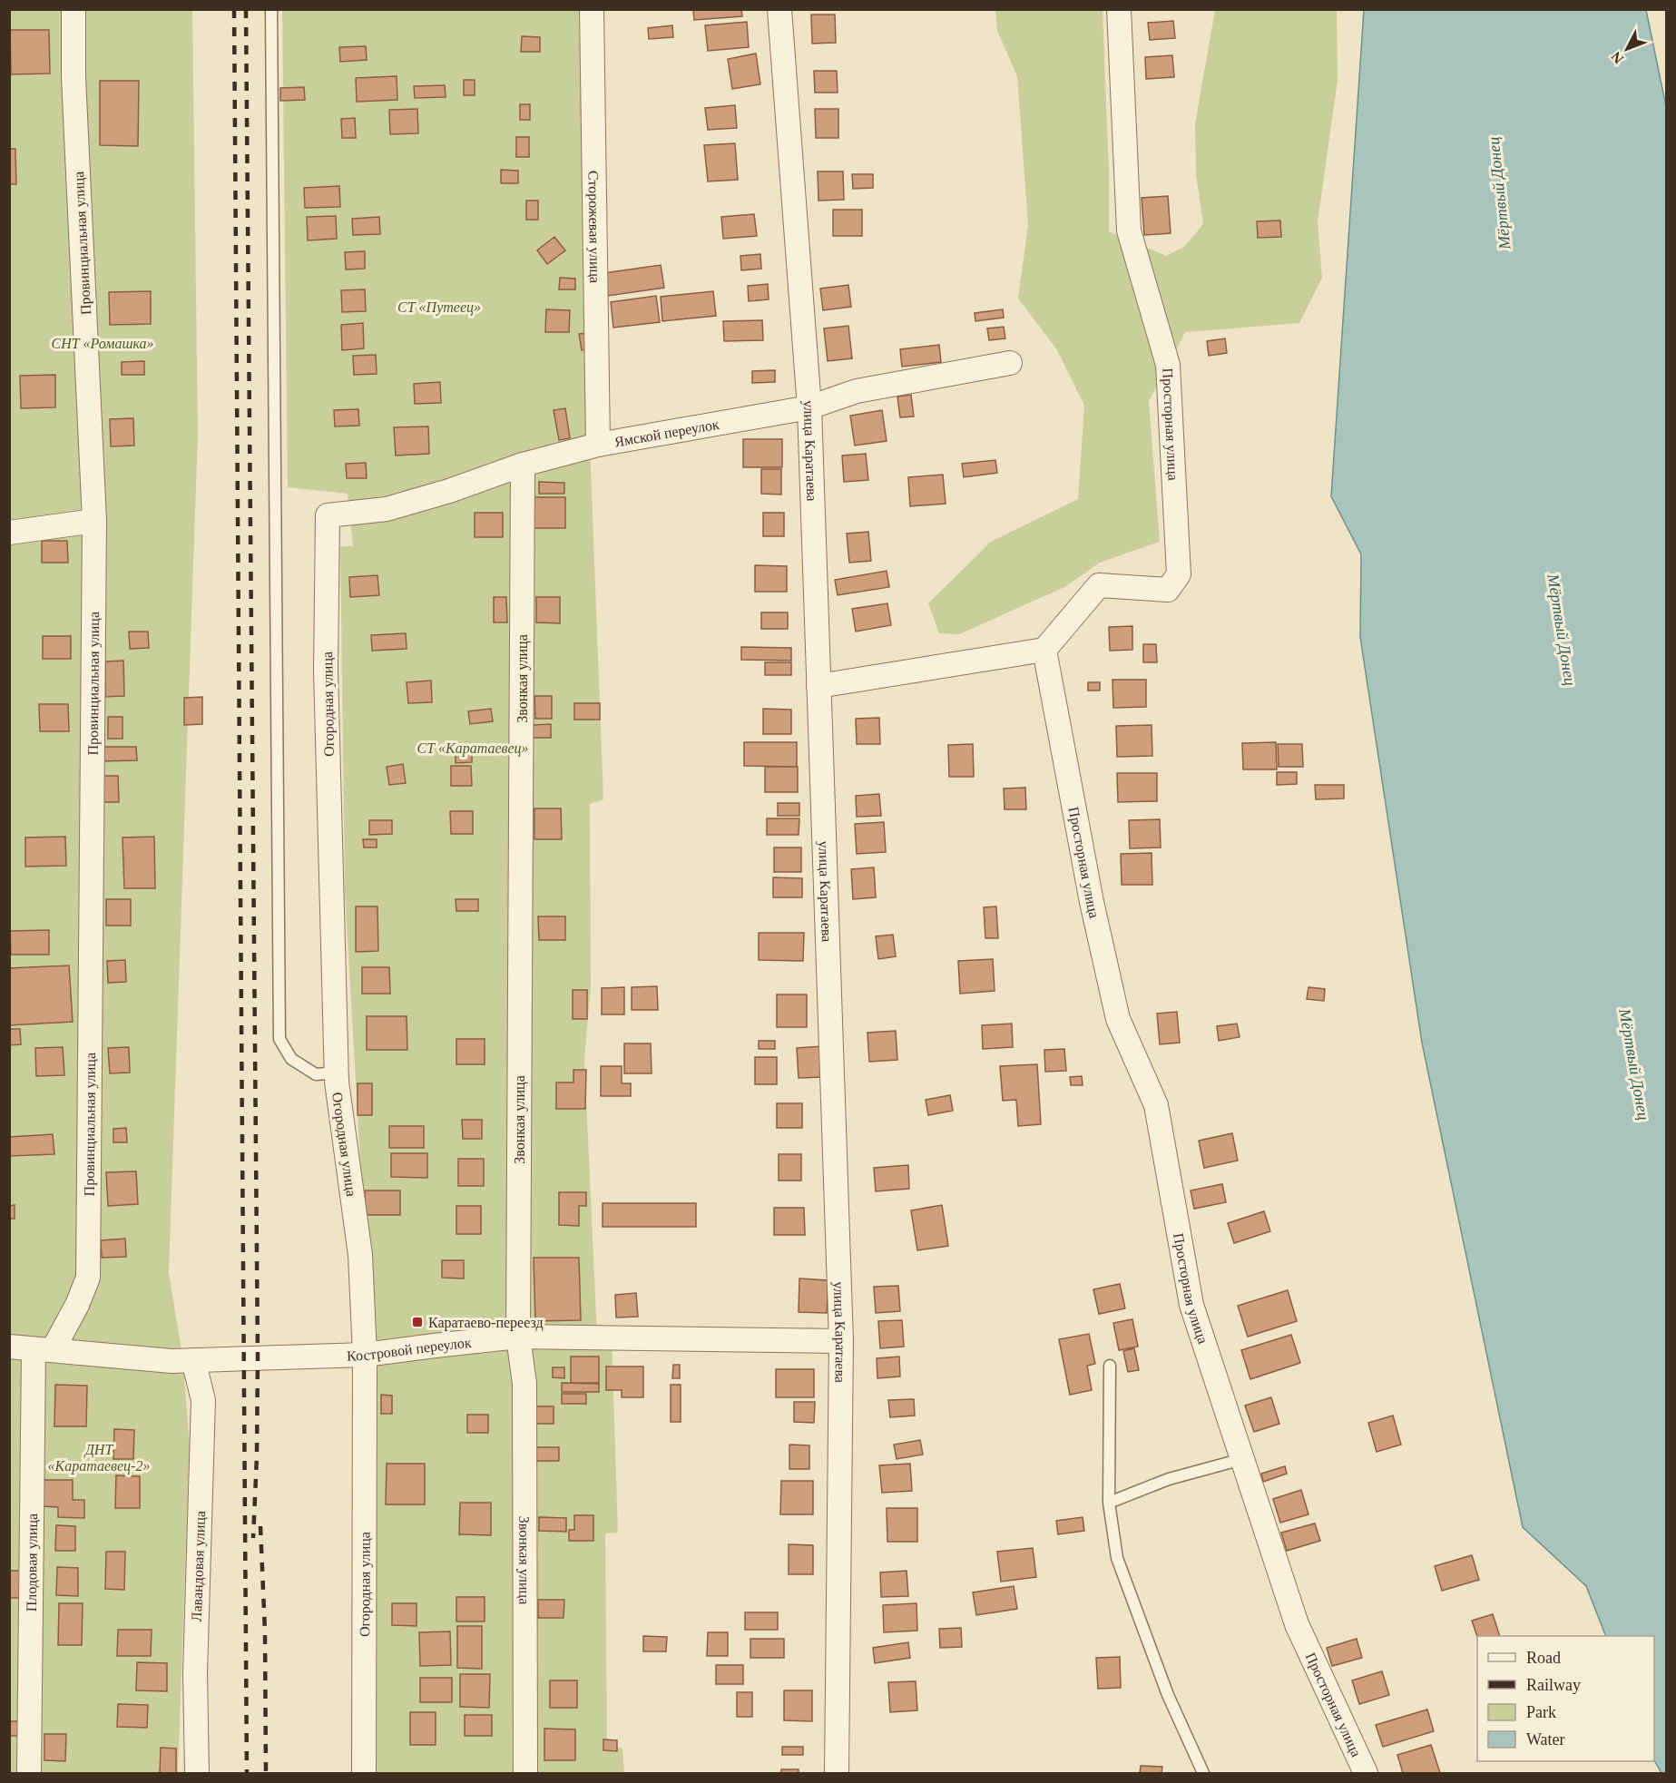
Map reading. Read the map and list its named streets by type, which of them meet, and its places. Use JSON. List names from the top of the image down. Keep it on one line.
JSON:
{"streets":{"street":["Сторожевая улица","Провинциальная улица","Просторная улица","Ямской переулок","улица Каратаева","Звонкая улица","Огородная улица","Костровой переулок","Плодовая улица","Лавандовая улица"]},"crossings":[["Сторожевая улица","Ямской переулок"],["Провинциальная улица","Костровой переулок"],["Провинциальная улица","Плодовая улица"],["Ямской переулок","улица Каратаева"],["Ямской переулок","Звонкая улица"],["Ямской переулок","Огородная улица"],["улица Каратаева","Костровой переулок"],["Звонкая улица","Костровой переулок"],["Огородная улица","Костровой переулок"],["Костровой переулок","Плодовая улица"],["Костровой переулок","Лавандовая улица"]],"water":["Мёртвый Донец"],"parks":["СТ «Путеец»","СНТ «Ромашка»","СТ «Каратаевец»","ДНТ «Каратаевец-2»"],"places":{"transit":["Каратаево-переезд"]},"legend":["Road","Railway","Park","Water"],"north":"bottom left"}
